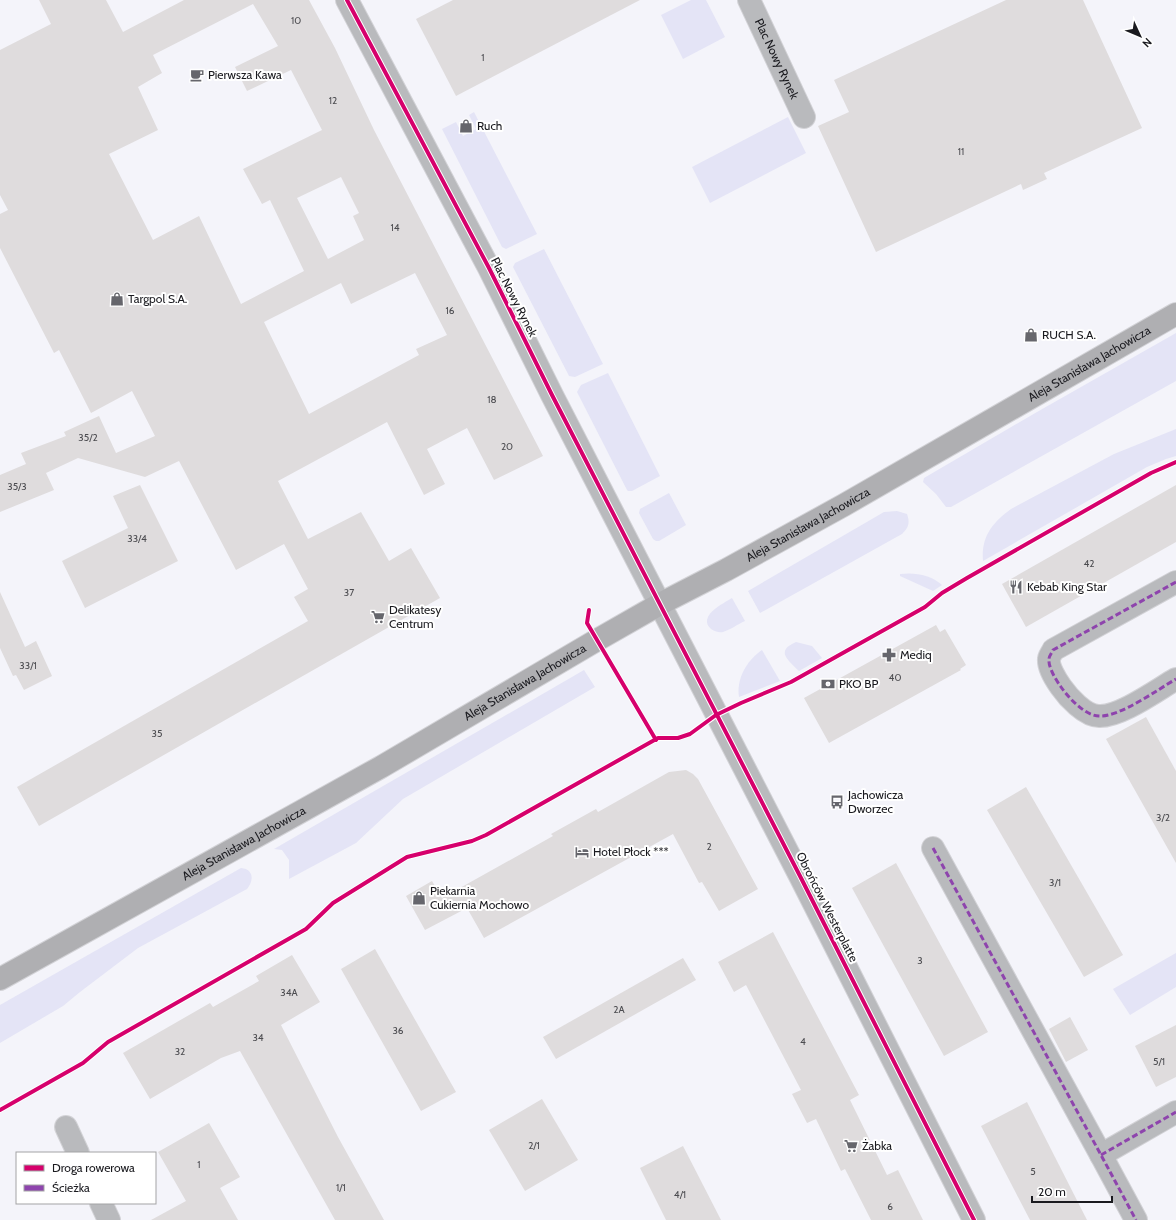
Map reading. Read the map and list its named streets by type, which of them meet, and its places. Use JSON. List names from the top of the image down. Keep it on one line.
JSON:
{"streets":{"main road":["Aleja Stanisława Jachowicza"],"street":["Plac Nowy Rynek","Obrońców Westerplatte"]},"crossings":[["Plac Nowy Rynek","Aleja Stanisława Jachowicza"],["Plac Nowy Rynek","Obrońców Westerplatte"],["Aleja Stanisława Jachowicza","Obrońców Westerplatte"]],"places":{"cafe":["Pierwsza Kawa"],"shop":["Ruch","Targpol S.A.","RUCH S.A.","Piekarnia Cukiernia Mochowo"],"restaurant":["Kebab King Star"],"supermarket":["Delikatesy Centrum","Żabka"],"pharmacy":["Mediq"],"bank":["PKO BP"],"bus stop":["Jachowicza Dworzec"],"hotel":["Hotel Płock ***"]},"house_numbers":["10","1","12","11","14","16","18","35/2","20","35/3","33/4","42","37","33/1","40","35","3/2","2","3/1","3","34A","2A","36","34","4","32","5/1","2/1","1","5","1/1","4/1","6"],"legend":["Droga rowerowa","Ścieżka"],"scale_bar":"20 m","north":"bottom right"}
